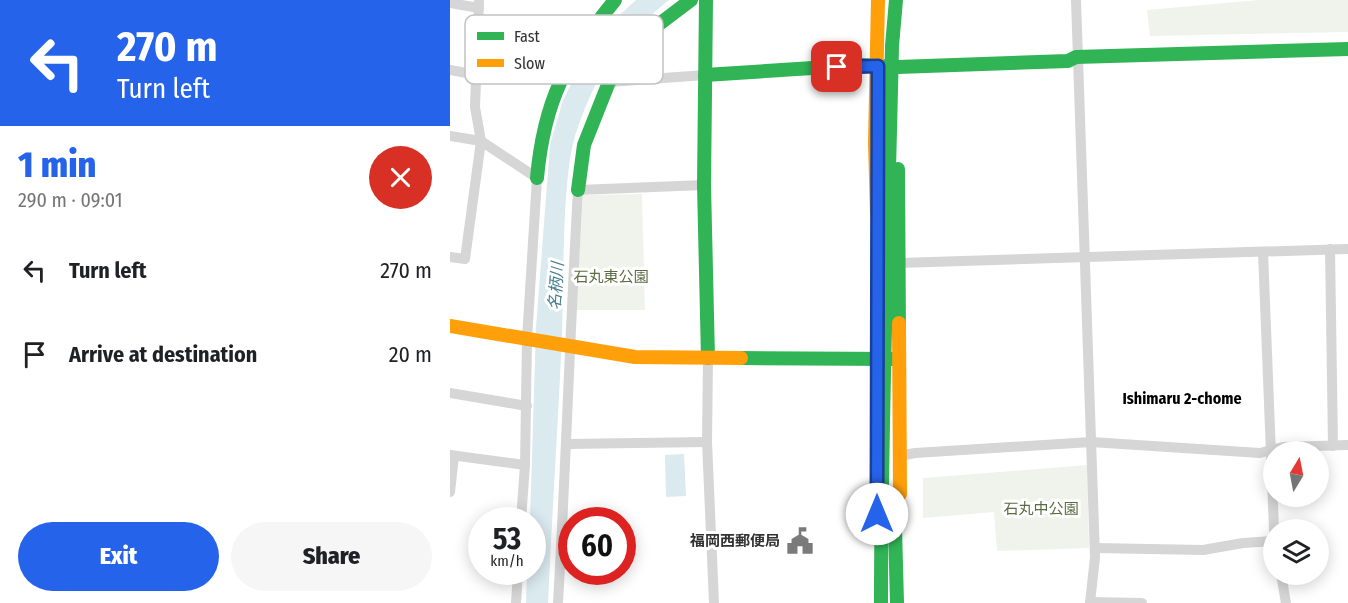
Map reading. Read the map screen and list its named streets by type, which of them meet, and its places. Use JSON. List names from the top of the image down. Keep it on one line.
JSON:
{"districts":["Ishimaru 2-chome"],"water":["名柄川"],"parks":["石丸東公園","石丸中公園"],"places":{"public building":["福岡西郵便局"]},"legend":["Fast","Slow"],"north":"top","page":{"turn":["270 m","Turn left"],"heading":["1 min","290 m · 09:01"],"list":[{"name":"Turn left","value":"270 m"},{"name":"Arrive at destination","value":"20 m"}],"speed":"53 km/h","limit":"60","buttons":["Exit","Share"]}}
